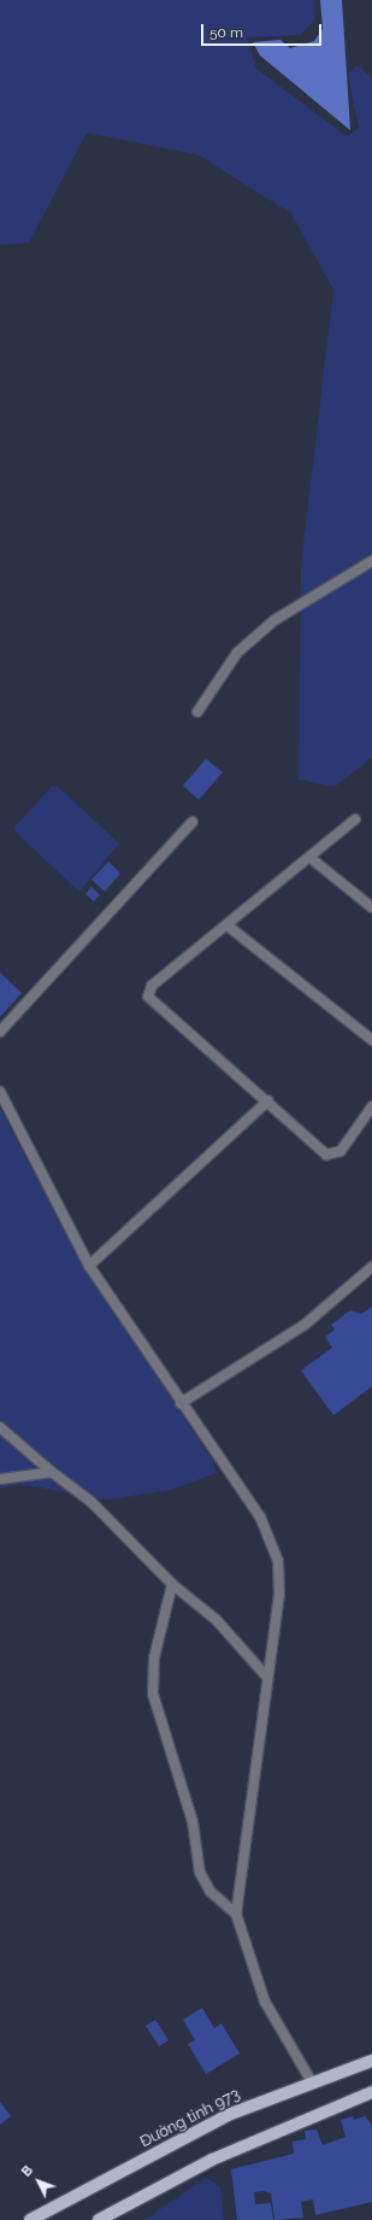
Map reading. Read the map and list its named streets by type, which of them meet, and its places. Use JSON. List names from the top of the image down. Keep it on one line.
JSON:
{"streets":{"main road":["Đường tỉnh 973"]},"scale_bar":"50 m","north":"top left"}
